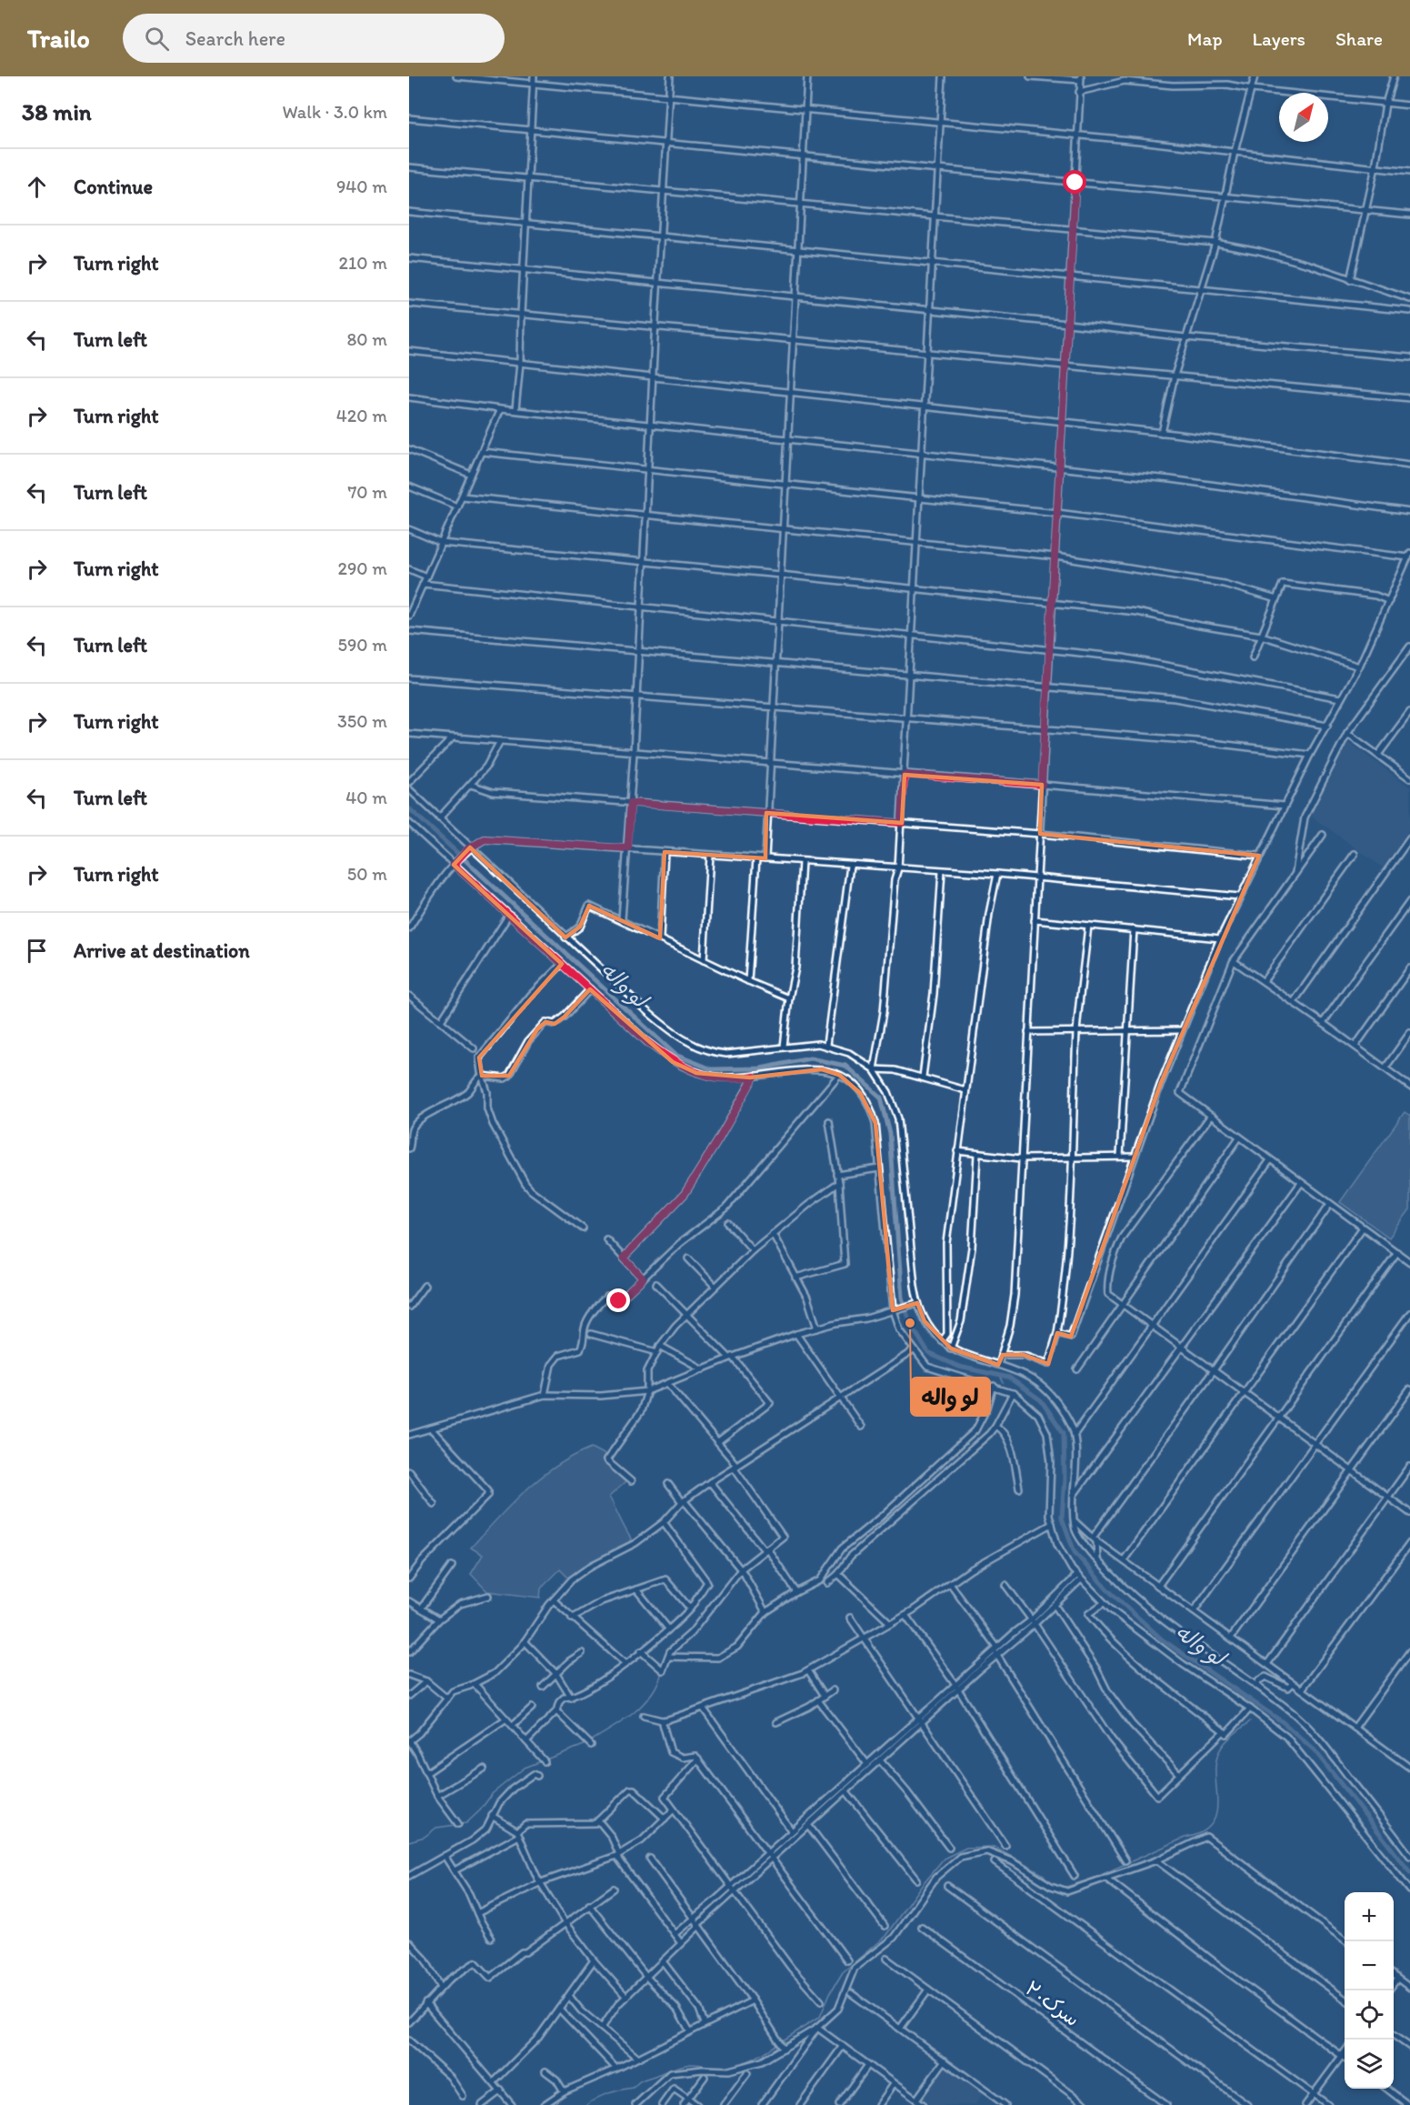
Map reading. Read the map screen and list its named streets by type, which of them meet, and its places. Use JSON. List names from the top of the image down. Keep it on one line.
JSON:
{"streets":{"street":["سرک۲۰"]},"water":["لو واله"],"places":["لو واله"],"north":"top right","page":{"header":"Trailo","search":"Search here","nav":["Map","Layers","Share"],"heading":["38 min","Walk · 3.0 km"],"list":[["Continue","940 m"],["Turn right","210 m"],["Turn left","80 m"],["Turn right","420 m"],["Turn left","70 m"],["Turn right","290 m"],["Turn left","590 m"],["Turn right","350 m"],["Turn left","40 m"],["Turn right","50 m"],"Arrive at destination"],"map_buttons":["+","−"]}}
